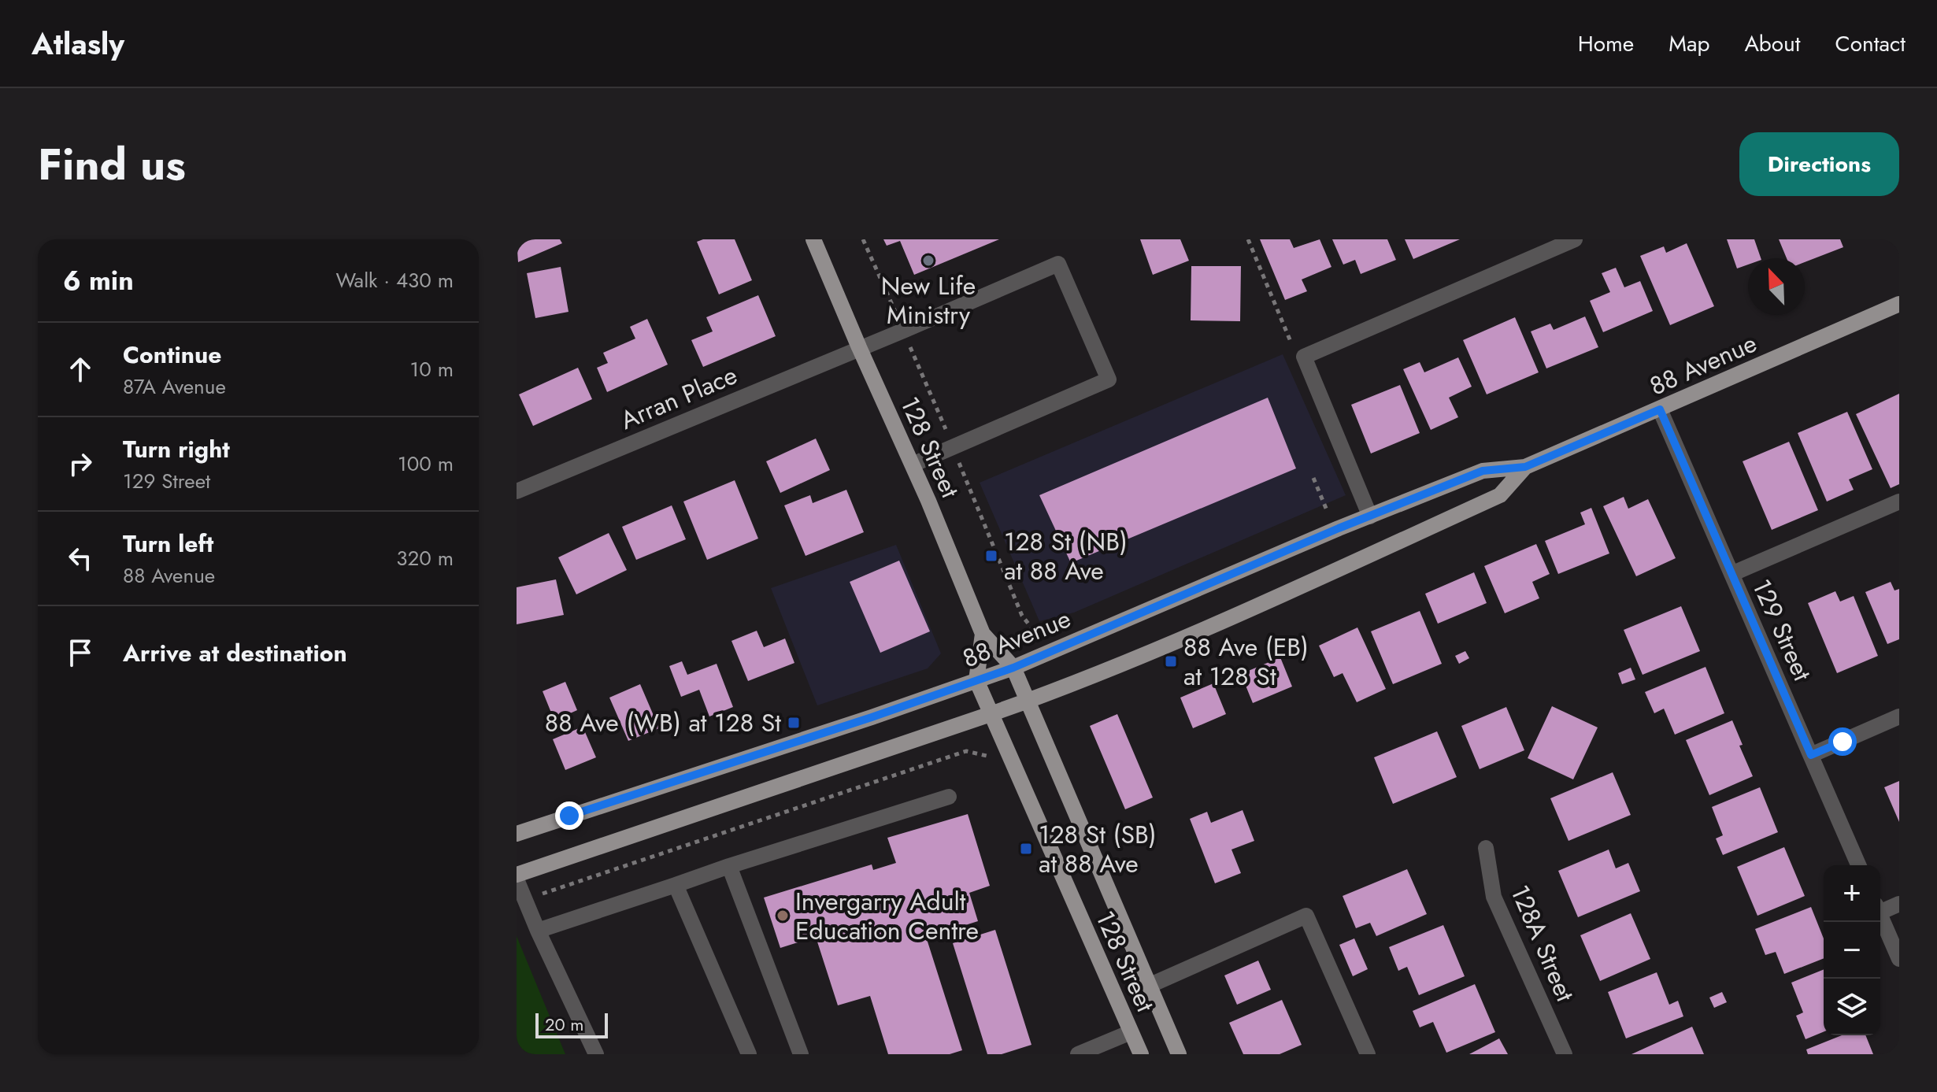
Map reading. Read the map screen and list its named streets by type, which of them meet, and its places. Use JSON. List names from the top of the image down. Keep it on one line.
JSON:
{"streets":{"main road":["88 Avenue","128 Street"],"street":["Arran Place","129 Street","128A Street"]},"crossings":[["88 Avenue","128 Street"],["88 Avenue","129 Street"],["Arran Place","128 Street"]],"places":{"other":["New Life Ministry","Invergarry Adult Education Centre"],"transit":["128 St (NB) at 88 Ave","88 Ave (EB) at 128 St","88 Ave (WB) at 128 St","128 St (SB) at 88 Ave"]},"scale_bar":"20 m","north":"top left","page":{"header":"Atlasly","nav":["Home","Map","About","Contact"],"title":"Find us","buttons":"Directions","heading":["6 min","Walk · 430 m"],"list":[["Continue","87A Avenue","10 m"],["Turn right","129 Street","100 m"],["Turn left","88 Avenue","320 m"],"Arrive at destination"],"map_buttons":["+","−"],"scale":"20 m"}}
